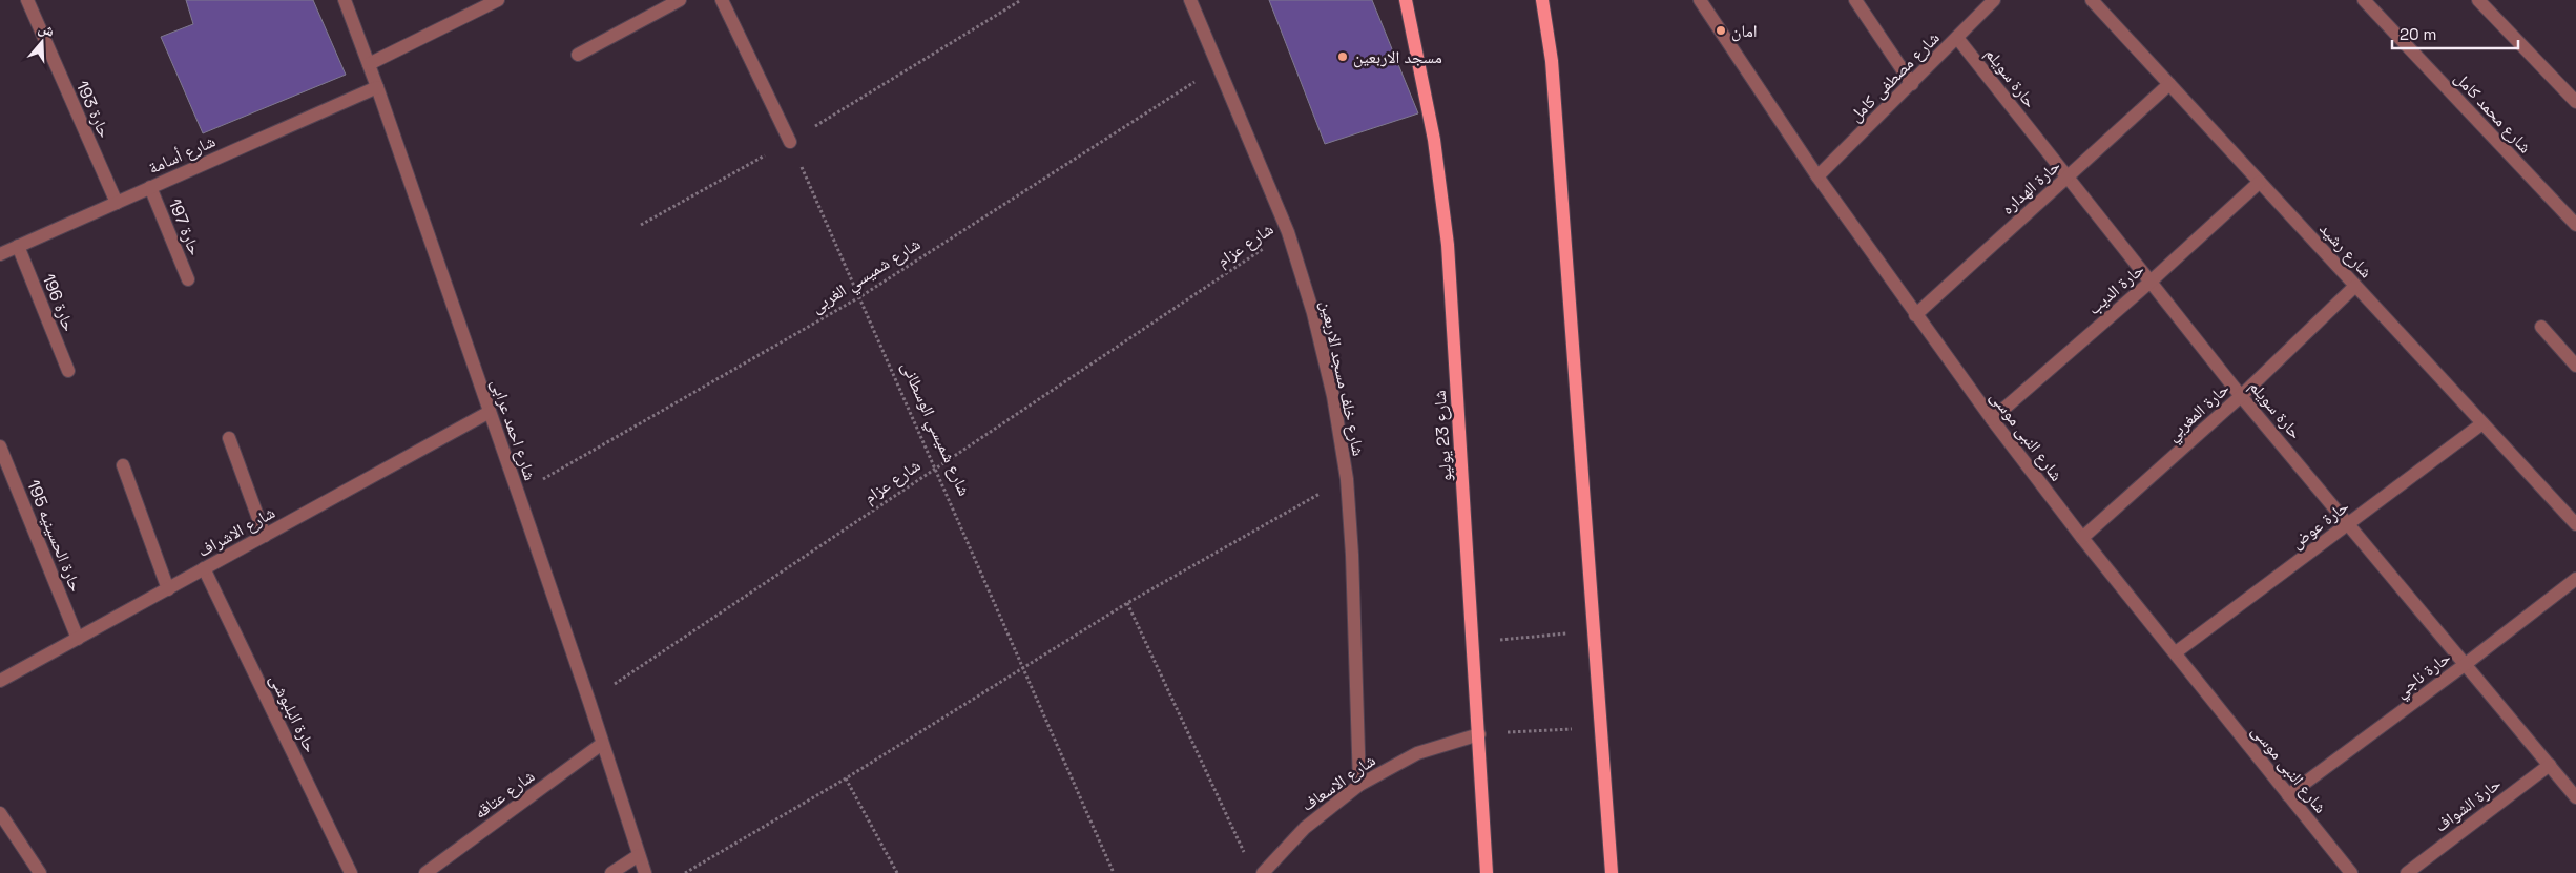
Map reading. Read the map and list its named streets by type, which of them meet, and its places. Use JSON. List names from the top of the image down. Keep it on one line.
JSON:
{"streets":{"main road":["شارع 23 يوليو"],"street":["شارع مصطفى كامل","حارة سويلم","حارة 193","شارع محمد كامل","شارع أسامة","حارة الهداره","حارة 197","شارع رشيد","حارة الديب","حارة 196","شارع خلف مسجد الاربعين","حارة المغربي","شارع احمد عرابى","شارع النبى موسى","حارة عوض","شارع الاشراف","حارة الحسينيه 195","حارة ناجي","حارة البلبوشى","شارع الاسعاف","شارع عتاقه","حارة الشواف"],"path":["شارع عزام","شارع شميسي الغربى","شارع شميسي الوسطانى"]},"crossings":[["شارع مصطفى كامل","حارة سويلم"],["شارع مصطفى كامل","شارع النبى موسى"],["حارة سويلم","حارة الهداره"],["حارة سويلم","حارة الديب"],["حارة سويلم","حارة المغربي"],["حارة سويلم","حارة عوض"],["حارة سويلم","حارة ناجي"],["حارة سويلم","حارة الشواف"],["حارة 193","شارع أسامة"],["شارع أسامة","حارة 197"],["شارع أسامة","حارة 196"],["شارع أسامة","شارع احمد عرابى"],["حارة الهداره","شارع رشيد"],["حارة الهداره","شارع النبى موسى"],["شارع عزام","شارع خلف مسجد الاربعين"],["شارع عزام","شارع شميسي الوسطانى"],["شارع عزام","شارع احمد عرابى"],["شارع رشيد","حارة الديب"],["شارع رشيد","حارة المغربي"],["شارع رشيد","حارة عوض"],["شارع شميسي الغربى","شارع خلف مسجد الاربعين"],["شارع شميسي الغربى","شارع شميسي الوسطانى"],["شارع شميسي الغربى","شارع احمد عرابى"],["حارة الديب","شارع النبى موسى"],["شارع خلف مسجد الاربعين","شارع الاسعاف"],["حارة المغربي","شارع النبى موسى"],["شارع احمد عرابى","شارع الاشراف"],["شارع احمد عرابى","شارع عتاقه"],["شارع 23 يوليو","شارع الاسعاف"],["شارع النبى موسى","حارة عوض"],["شارع النبى موسى","حارة ناجي"],["شارع الاشراف","حارة الحسينيه 195"],["شارع الاشراف","حارة البلبوشى"]],"places":["امان","مسجد الاربعين"],"scale_bar":"20 m","north":"top"}
